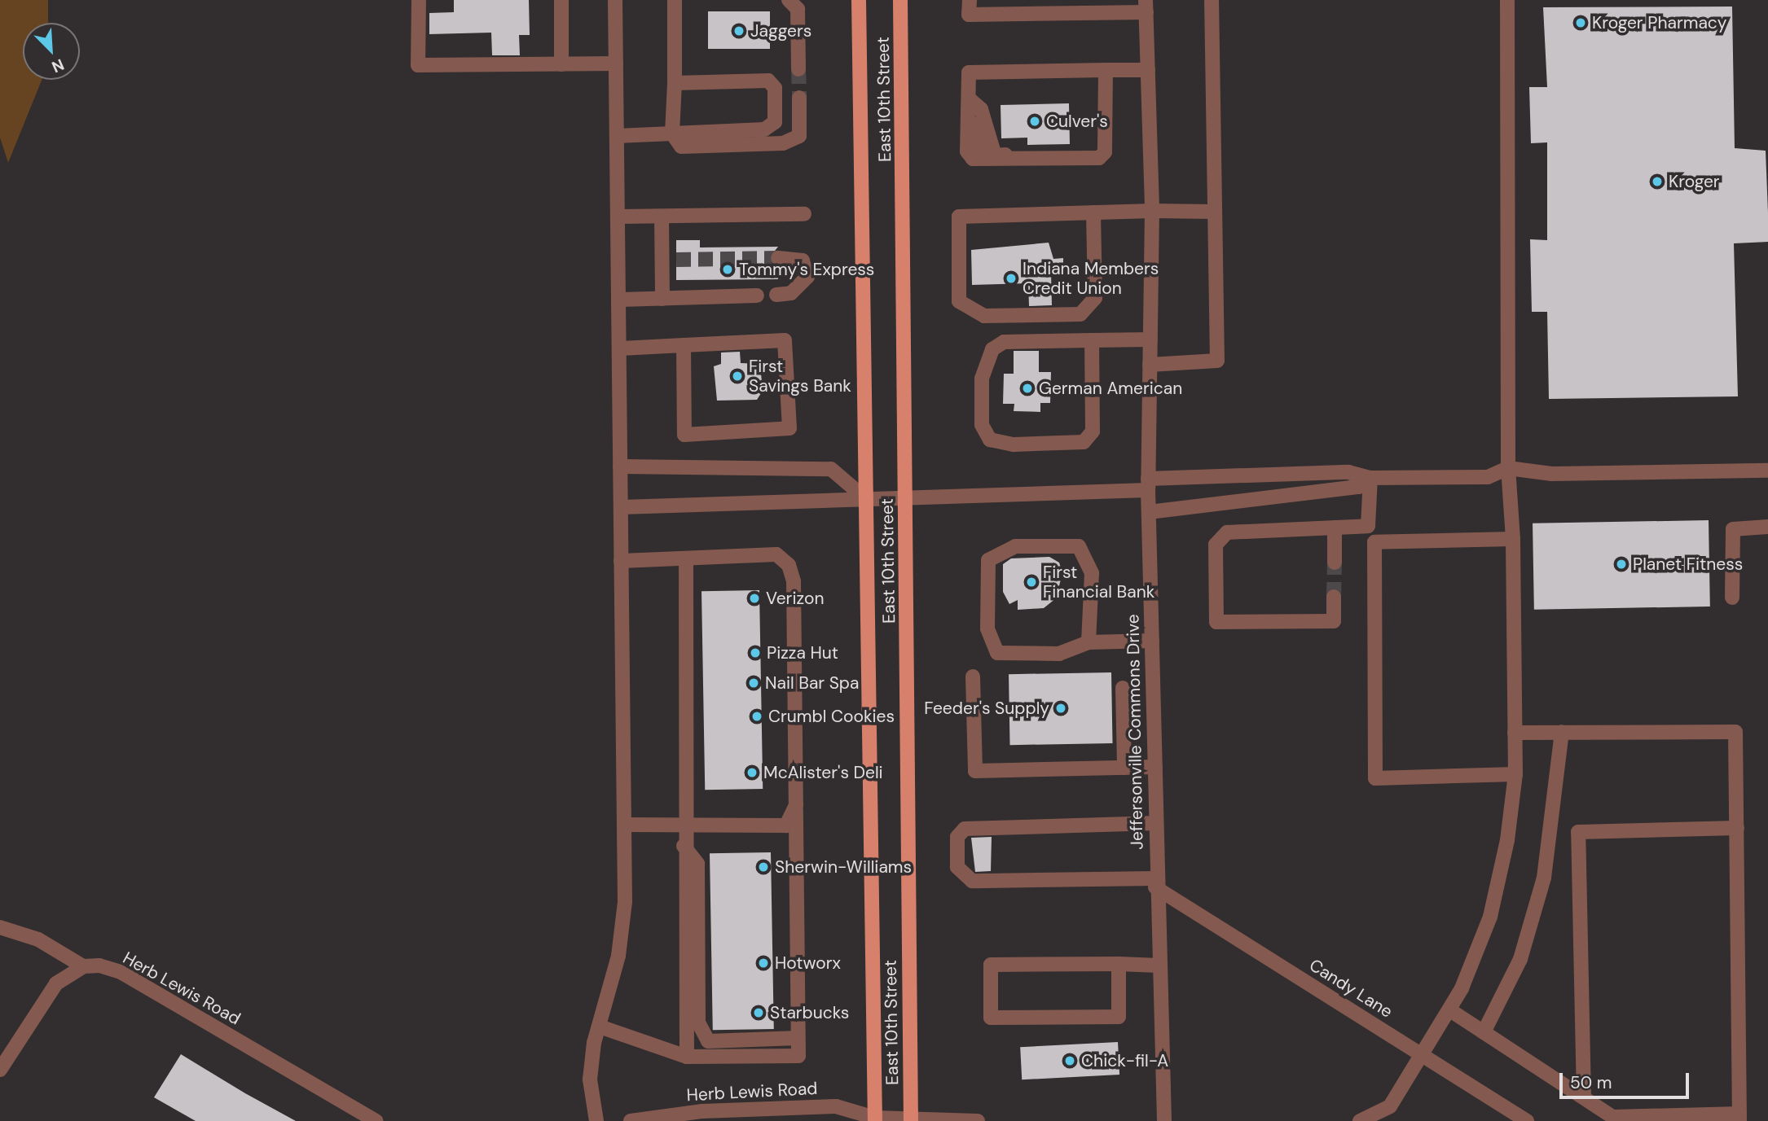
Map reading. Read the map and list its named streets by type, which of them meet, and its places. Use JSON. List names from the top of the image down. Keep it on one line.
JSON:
{"streets":{"main road":["East 10th Street"],"street":["Jeffersonville Commons Drive","Herb Lewis Road","Candy Lane"]},"crossings":[["East 10th Street","Herb Lewis Road"],["Jeffersonville Commons Drive","Candy Lane"]],"places":["Kroger Pharmacy","Jaggers","Culver's","Kroger","Tommy's Express","Indiana Members Credit Union","First Savings Bank","German American","Planet Fitness","First Financial Bank","Verizon","Pizza Hut","Nail Bar Spa","Feeder's Supply","Crumbl Cookies","McAlister's Deli","Sherwin-Williams","Hotworx","Starbucks","Chick-fil-A"],"scale_bar":"50 m","north":"bottom right"}
